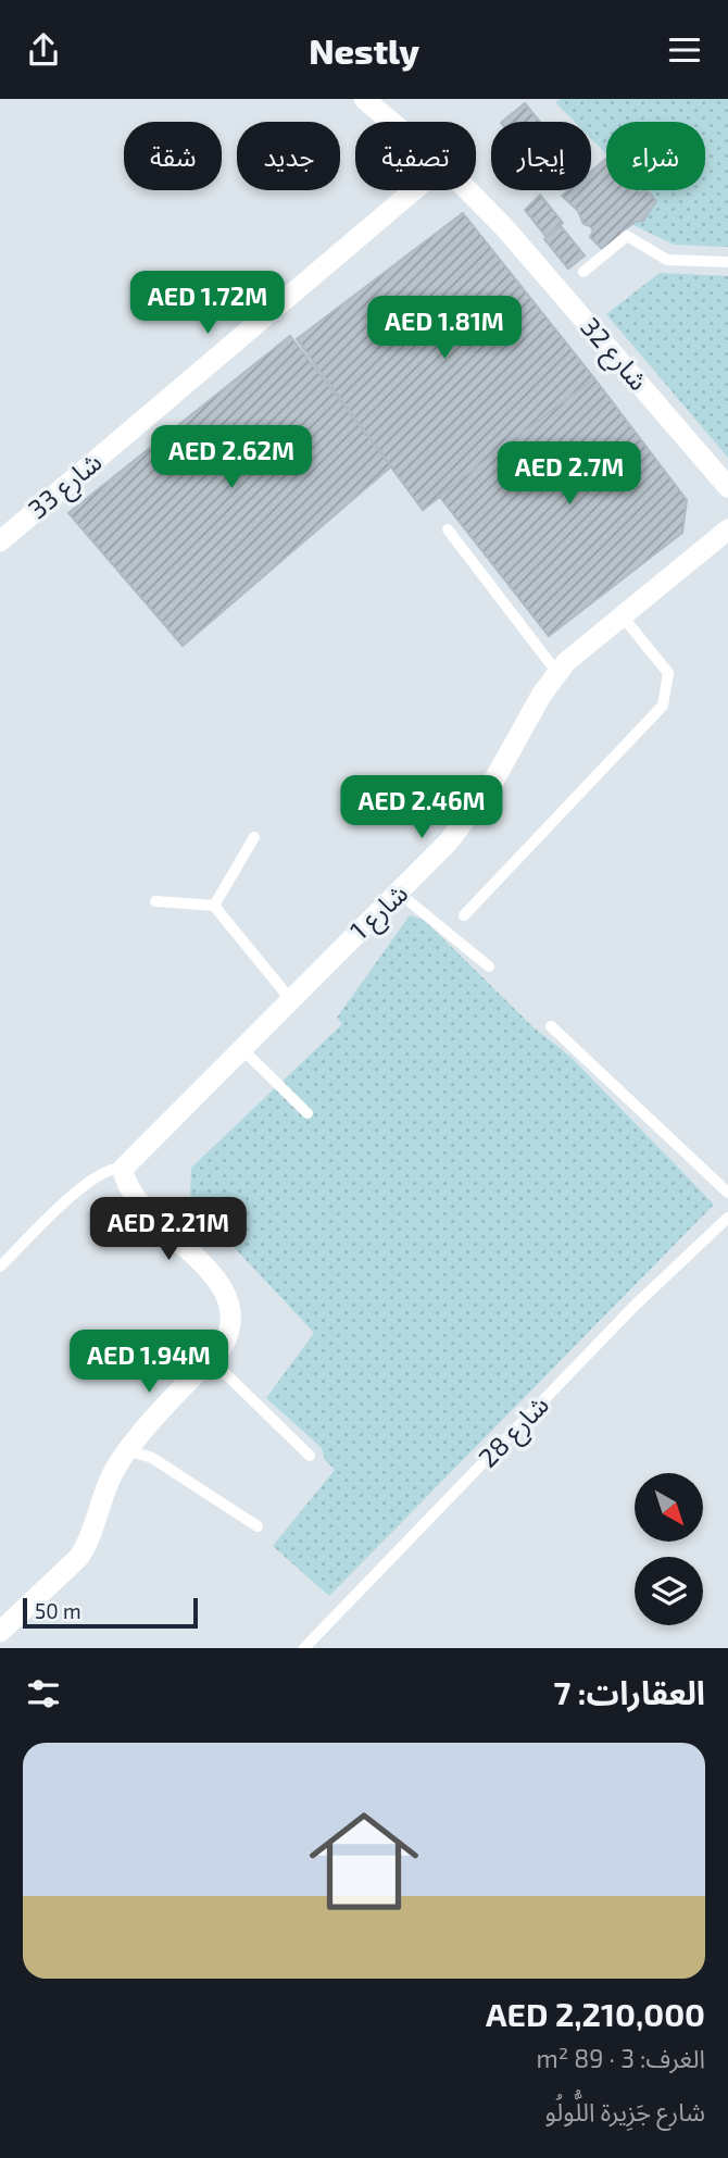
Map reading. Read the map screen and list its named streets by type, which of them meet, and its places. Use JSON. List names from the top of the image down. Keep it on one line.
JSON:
{"streets":{"street":["شارع 32","شارع 33","شارع 1"],"lane":["شارع 28"]},"scale_bar":"50 m","north":"bottom right","page":{"header":"Nestly","chip":["شراء","إيجار","تصفية","جديد","شقة"],"price":["AED 1.72M","AED 1.81M","AED 2.62M","AED 2.7M","AED 2.46M","AED 2.21M","AED 1.94M"],"scale":"50 m","heading":"العقارات: 7","list":[{"name":"AED 2,210,000","note":"الغرف: 3 · 89 m² · شارع جَزِيرة اللُّولُو"}]}}
